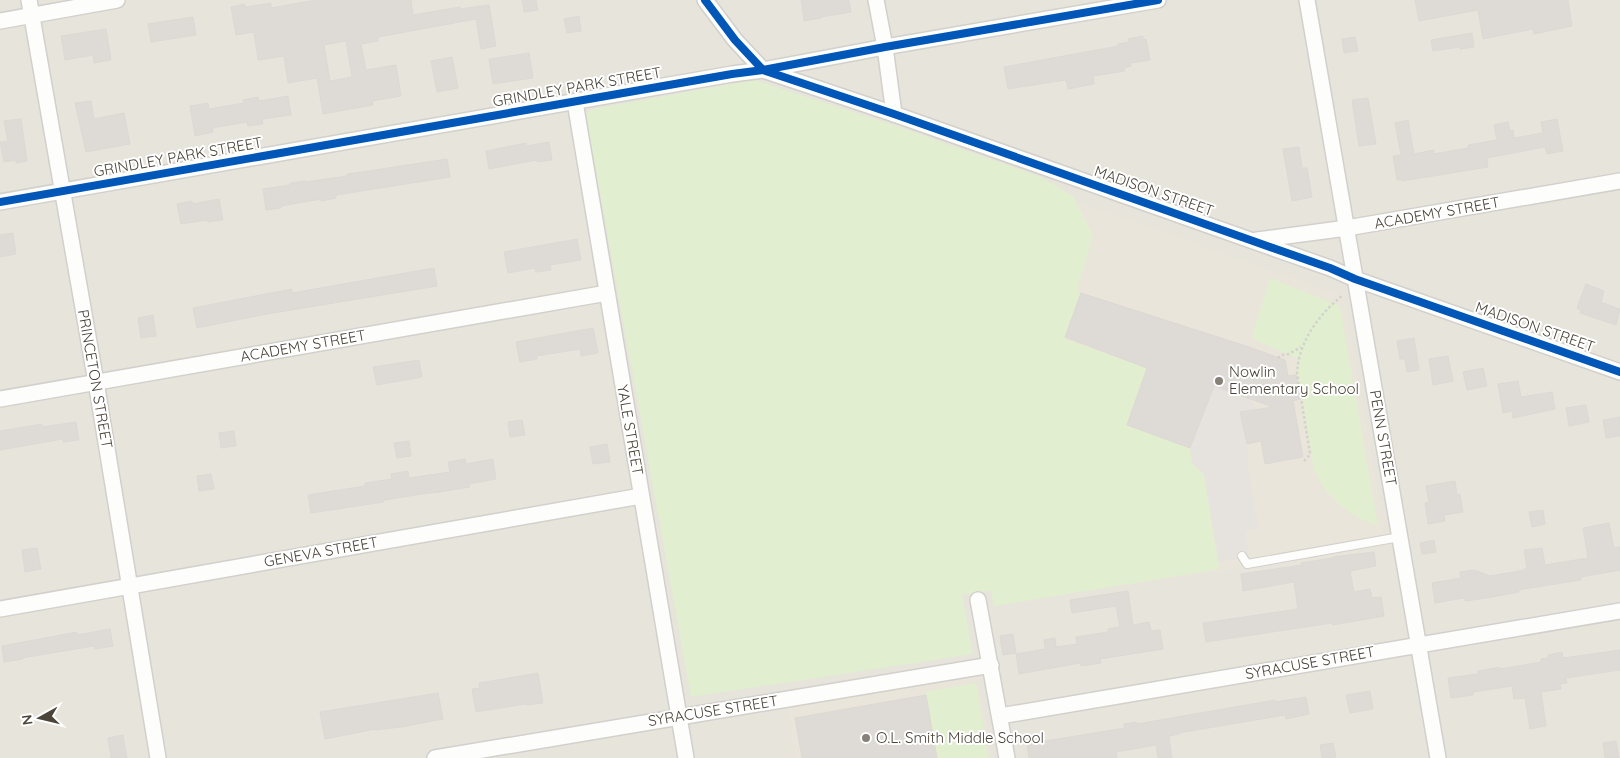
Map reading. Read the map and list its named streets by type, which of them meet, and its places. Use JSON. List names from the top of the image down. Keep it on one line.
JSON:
{"streets":{"street":["GRINDLEY PARK STREET","MADISON STREET","ACADEMY STREET","PRINCETON STREET","YALE STREET","PENN STREET","GENEVA STREET","SYRACUSE STREET"]},"crossings":[["GRINDLEY PARK STREET","MADISON STREET"],["GRINDLEY PARK STREET","PRINCETON STREET"],["GRINDLEY PARK STREET","YALE STREET"],["MADISON STREET","ACADEMY STREET"],["MADISON STREET","PENN STREET"],["ACADEMY STREET","PRINCETON STREET"],["ACADEMY STREET","YALE STREET"],["ACADEMY STREET","PENN STREET"],["PRINCETON STREET","GENEVA STREET"],["YALE STREET","GENEVA STREET"],["YALE STREET","SYRACUSE STREET"],["PENN STREET","SYRACUSE STREET"]],"places":["Nowlin Elementary School","O.L. Smith Middle School"],"north":"left"}
